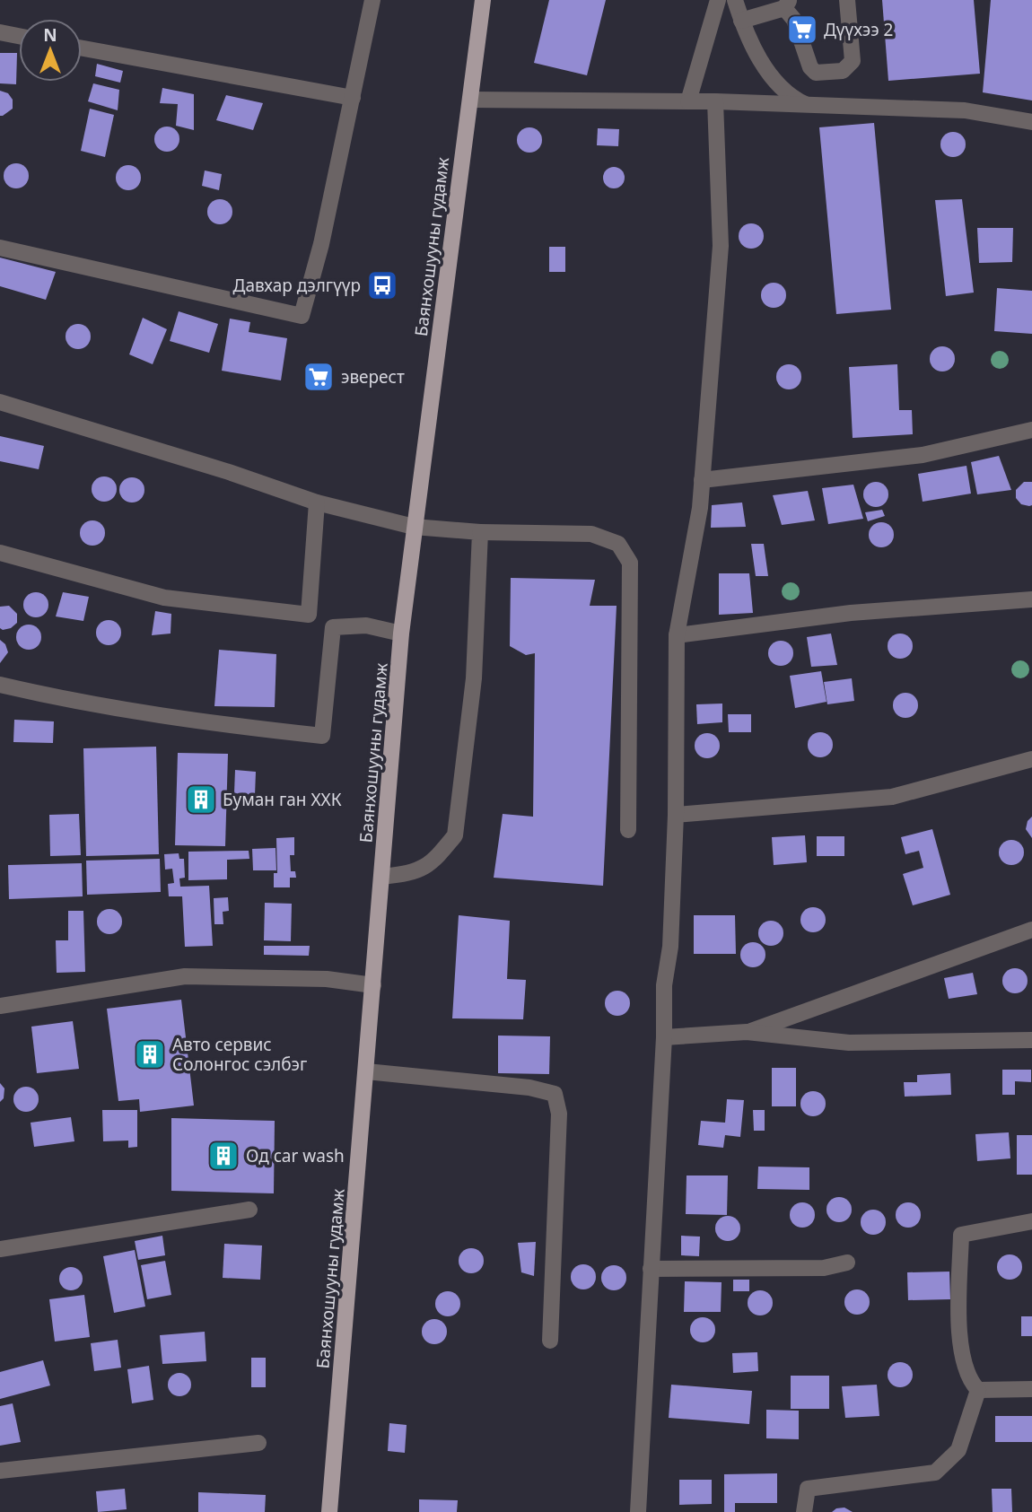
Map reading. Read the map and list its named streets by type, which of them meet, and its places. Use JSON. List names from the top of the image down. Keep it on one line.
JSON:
{"streets":{"main road":["Баянхошууны гудамж"]},"places":{"supermarket":["Дүүхээ 2","эверест"],"bus stop":["Давхар дэлгүүр"],"building":["Буман ган ХХК","Авто сервис Солонгос сэлбэг","Од car wash"]},"north":"top"}
